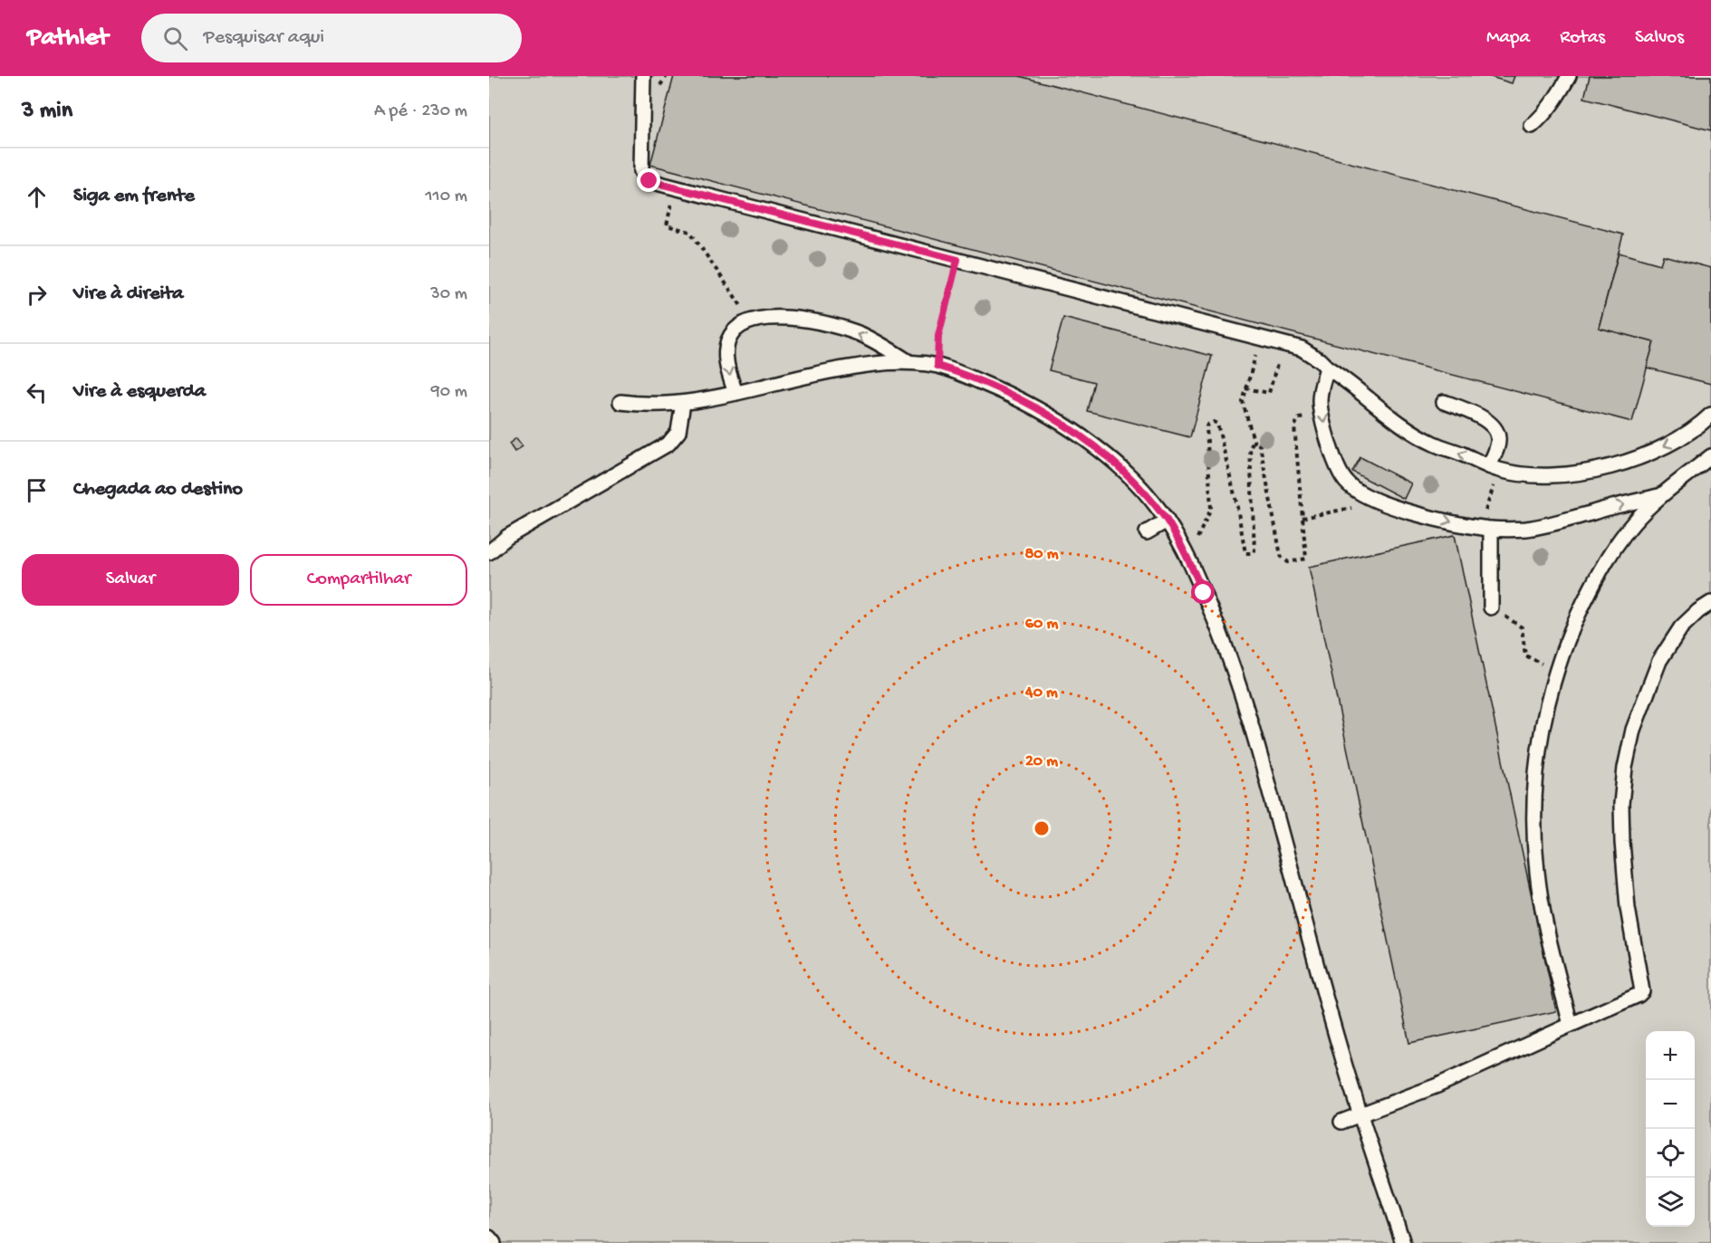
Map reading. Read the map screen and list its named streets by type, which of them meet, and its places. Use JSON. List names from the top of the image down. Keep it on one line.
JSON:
{"page":{"header":"Pathlet","search":"Pesquisar aqui","nav":["Mapa","Rotas","Salvos"],"heading":["3 min","A pé · 230 m"],"list":[["Siga em frente","110 m"],["Vire à direita","30 m"],["Vire à esquerda","90 m"],"Chegada ao destino"],"buttons":["Salvar","Compartilhar"],"map_buttons":["+","−"]},"rings":["80 m","60 m","40 m","20 m"]}
